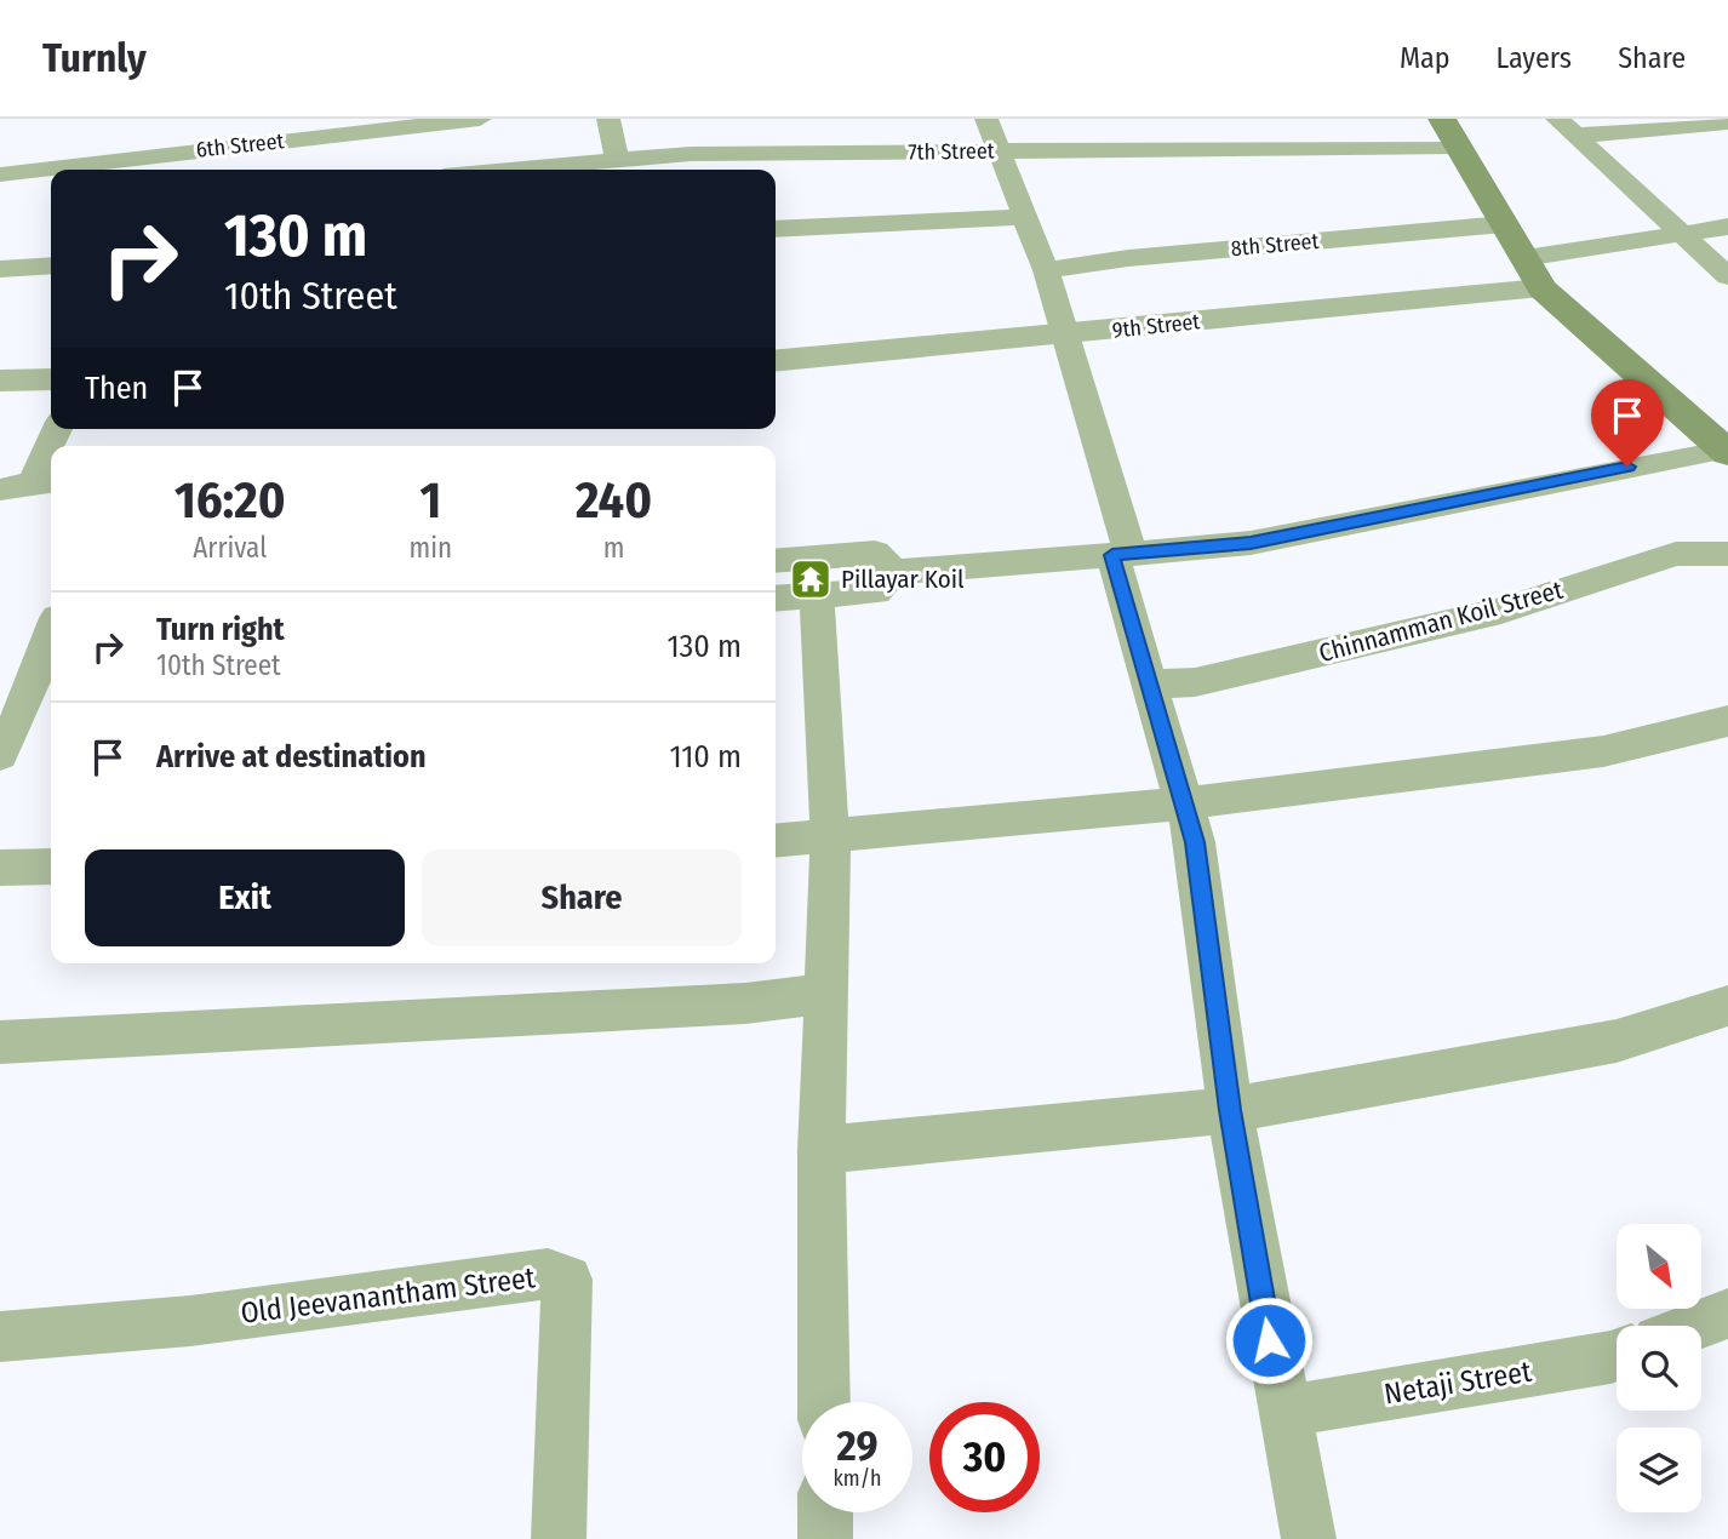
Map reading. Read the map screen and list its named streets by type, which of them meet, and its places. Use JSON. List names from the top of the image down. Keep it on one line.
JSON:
{"streets":{"street":["6th Street","7th Street","8th Street","9th Street","Chinnamman Koil Street","Old Jeevanantham Street","Netaji Street"]},"places":{"temple":["Pillayar Koil"]},"north":"bottom right","page":{"header":"Turnly","nav":["Map","Layers","Share"],"turn":["130 m","10th Street"],"then":"Then","eta":["16:20","Arrival","1","min","240","m"],"list":[{"name":"Turn right","note":"10th Street","value":"130 m"},{"name":"Arrive at destination","value":"110 m"}],"buttons":["Exit","Share"],"speed":"29 km/h","limit":"30"}}
